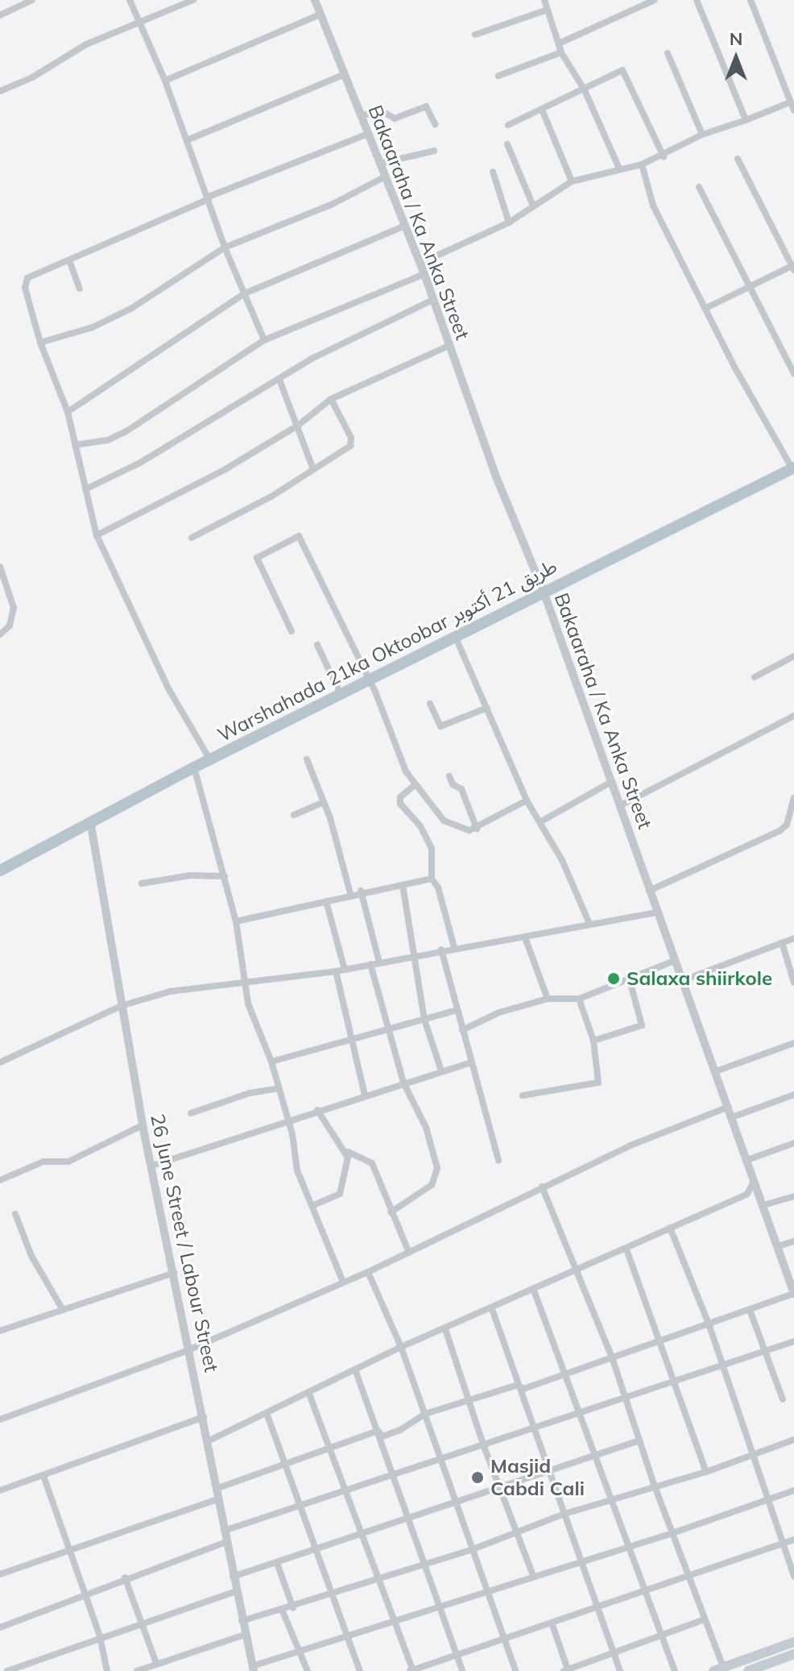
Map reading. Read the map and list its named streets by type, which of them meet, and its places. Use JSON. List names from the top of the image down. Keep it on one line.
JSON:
{"streets":{"main road":["Warshahada 21ka Oktoobar طريق 21 أكتوبر"],"street":["Bakaaraha / Ka Anka Street","26 June Street / Labour Street"]},"crossings":[["Bakaaraha / Ka Anka Street","Warshahada 21ka Oktoobar طريق 21 أكتوبر"],["Warshahada 21ka Oktoobar طريق 21 أكتوبر","26 June Street / Labour Street"]],"places":["Salaxa shiirkole","Masjid Cabdi Cali"],"north":"top"}
